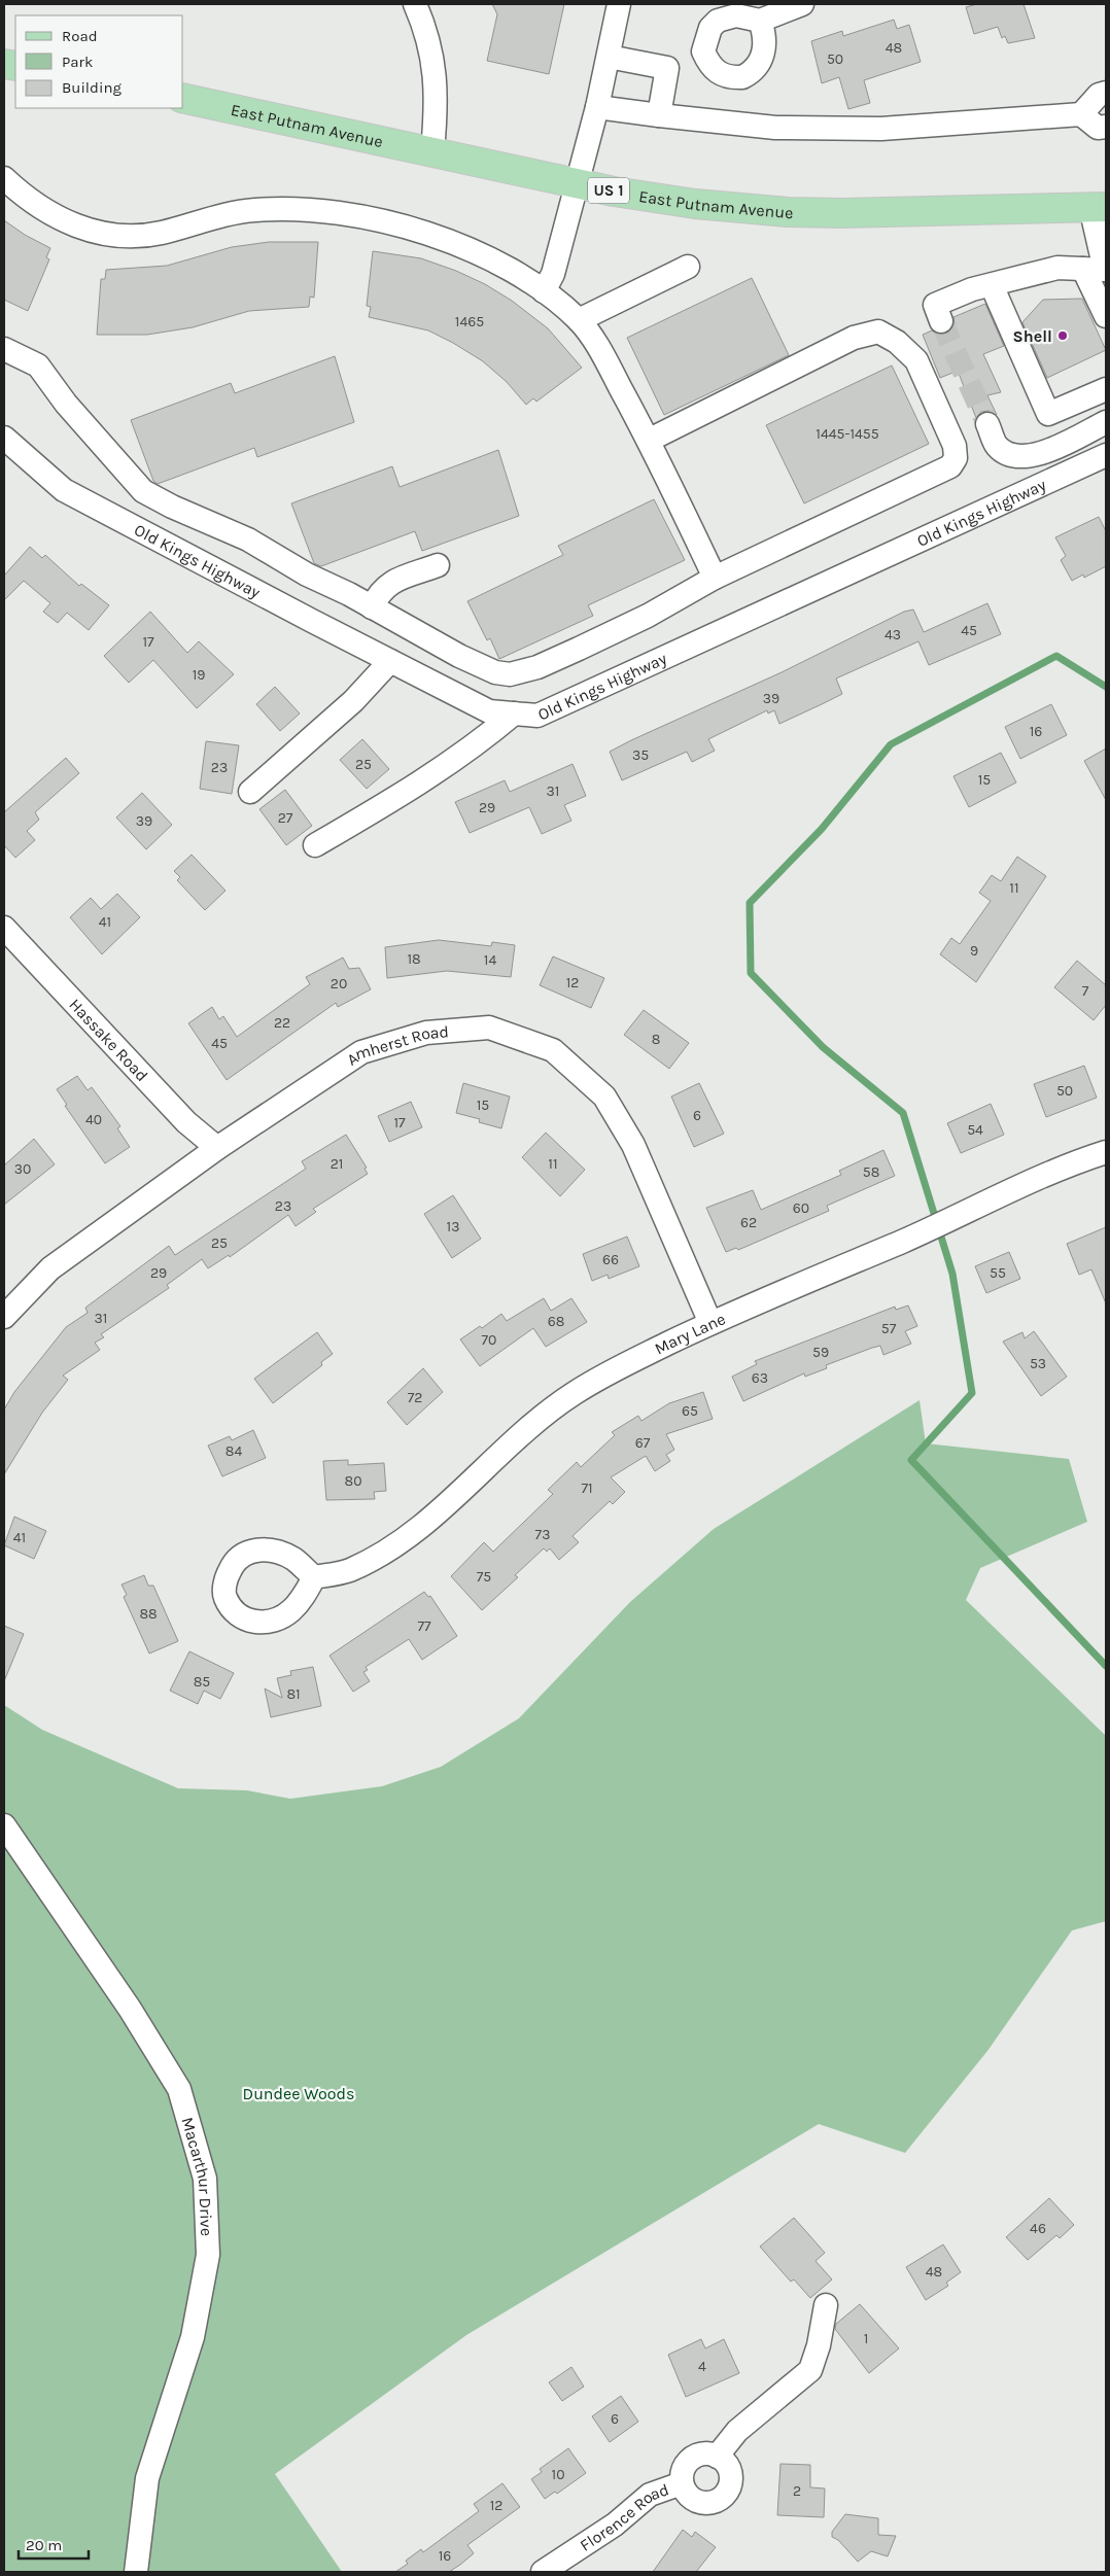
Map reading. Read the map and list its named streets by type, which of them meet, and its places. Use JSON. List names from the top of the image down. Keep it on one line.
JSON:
{"streets":{"main road":["East Putnam Avenue","US 1"],"street":["Old Kings Highway","Hassake Road","Amherst Road","Mary Lane","Macarthur Drive","Florence Road"]},"crossings":[["Hassake Road","Amherst Road"],["Amherst Road","Mary Lane"]],"parks":["Dundee Woods"],"places":["Shell"],"house_numbers":["48","50","1465","1445-1455","45","43","17","19","39","16","35","25","23","15","31","29","27","39","11","41","9","18","14","12","20","7","22","8","45","50","15","6","40","17","54","21","11","30","58","23","60","62","13","25","66","29","55","31","68","57","70","59","53","63","72","65","67","84","80","71","73","41","75","88","77","85","81","46","48","1","4","6","10","2","12","16"],"legend":["Road","Park","Building"],"scale_bar":"20 m"}
